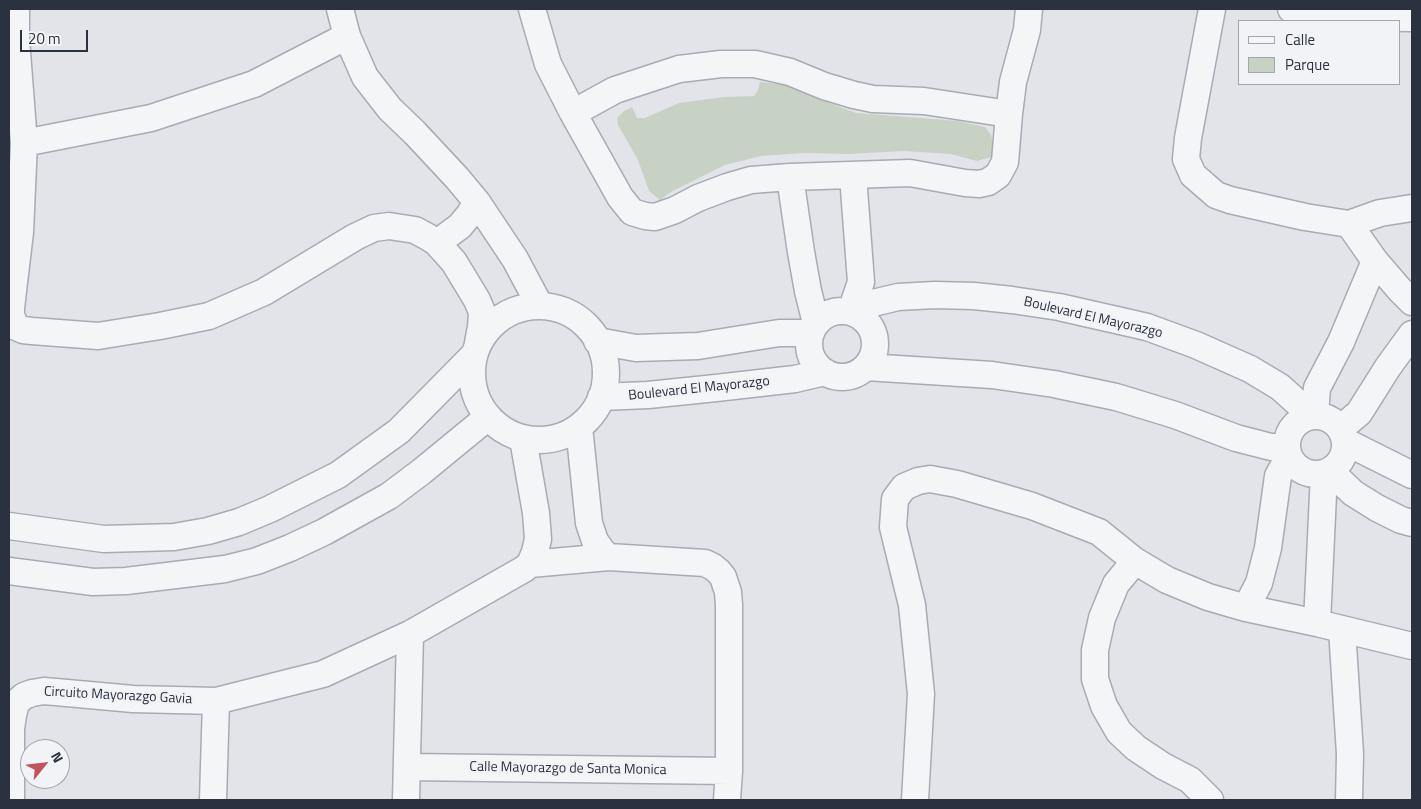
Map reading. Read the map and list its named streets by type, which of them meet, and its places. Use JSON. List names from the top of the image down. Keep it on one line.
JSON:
{"streets":{"street":["Boulevard El Mayorazgo","Circuito Mayorazgo Gavia","Calle Mayorazgo de Santa Monica"]},"legend":["Calle","Parque"],"scale_bar":"20 m","north":"top right"}
